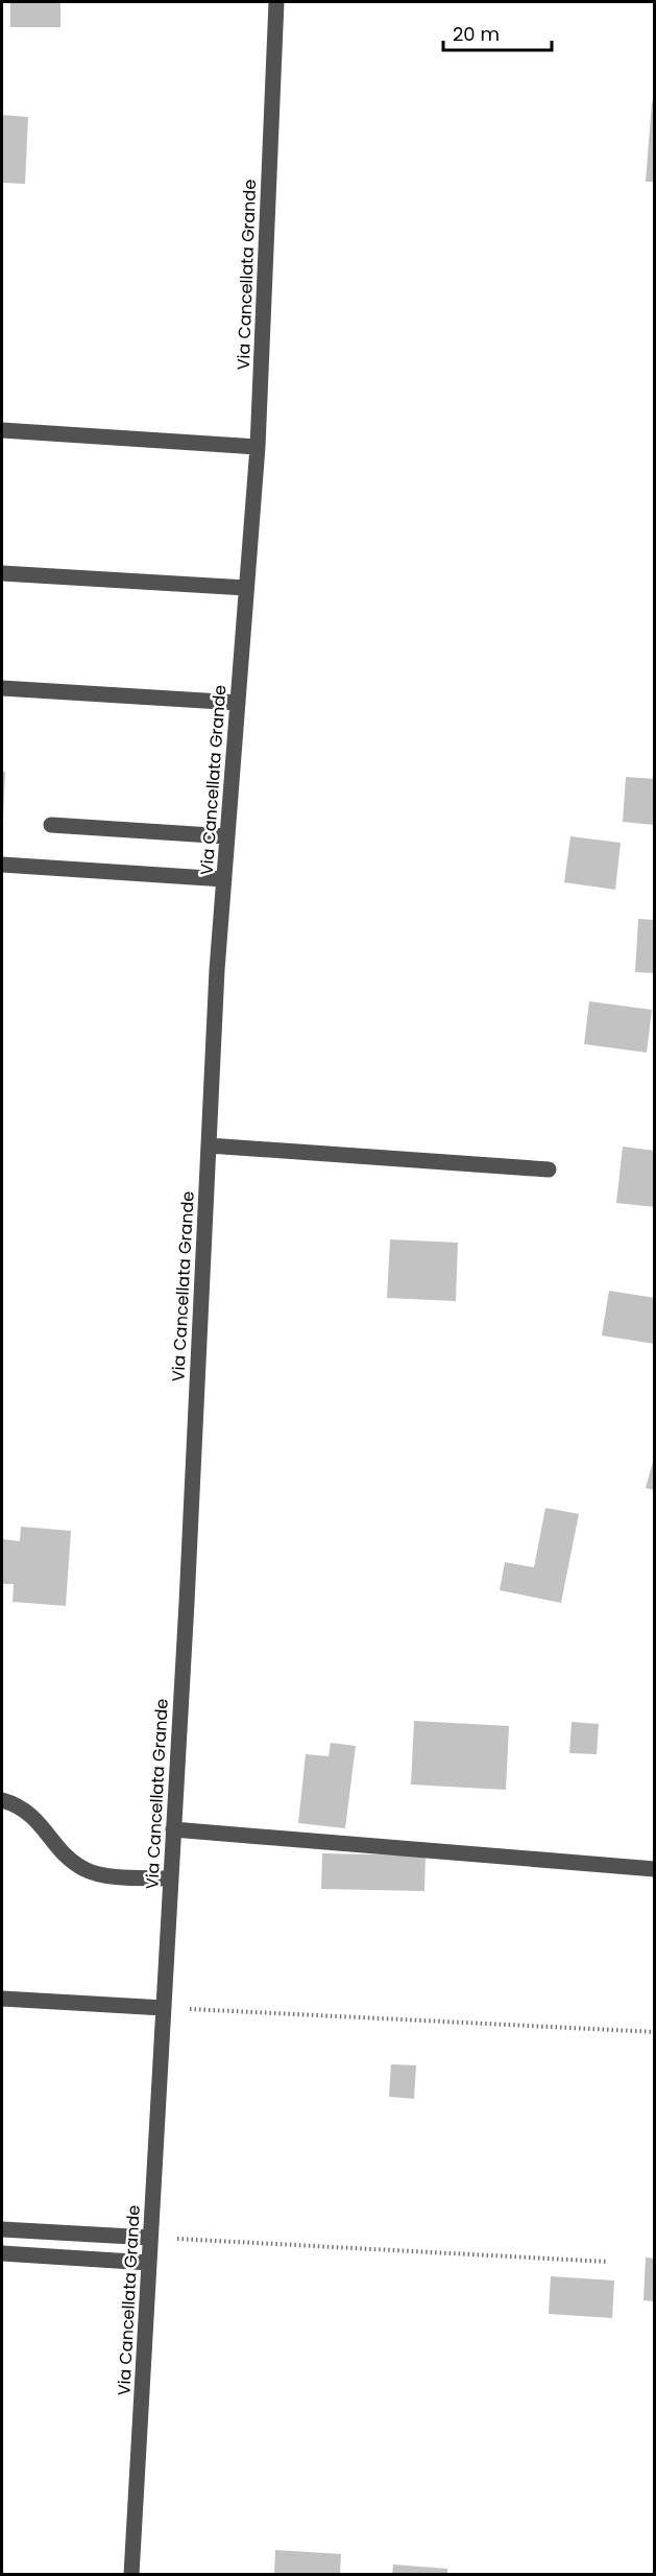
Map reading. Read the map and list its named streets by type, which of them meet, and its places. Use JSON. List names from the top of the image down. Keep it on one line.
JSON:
{"streets":{"street":["Via Cancellata Grande"]},"scale_bar":"20 m"}
